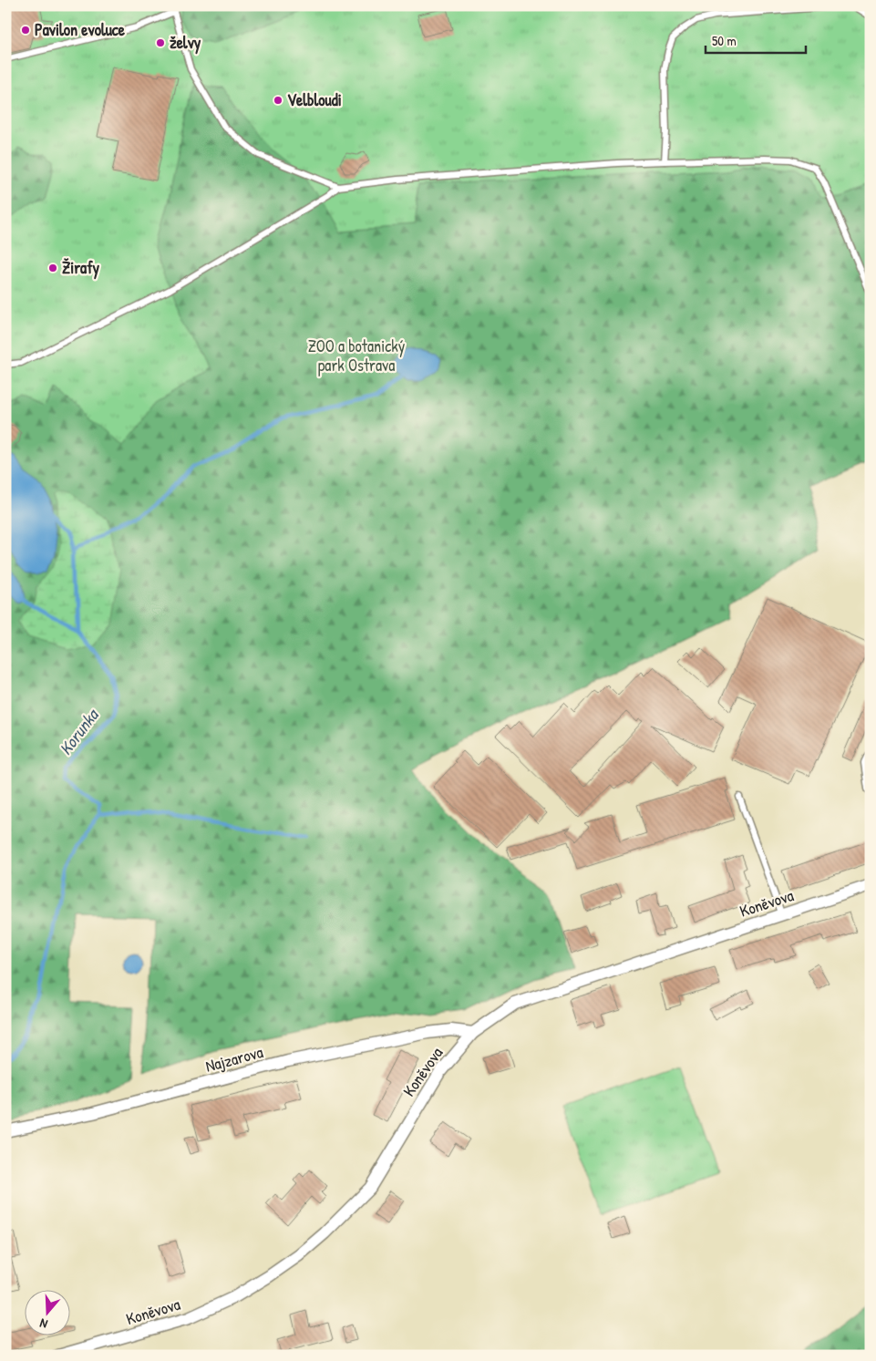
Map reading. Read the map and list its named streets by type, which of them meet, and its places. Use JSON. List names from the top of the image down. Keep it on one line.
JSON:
{"streets":{"street":["Koněvova","Najzarova"]},"crossings":[["Koněvova","Najzarova"]],"water":["Korunka"],"parks":["ZOO a botanický park Ostrava"],"places":["Pavilon evoluce","želvy","Velbloudi","Žirafy"],"scale_bar":"50 m","north":"bottom"}
